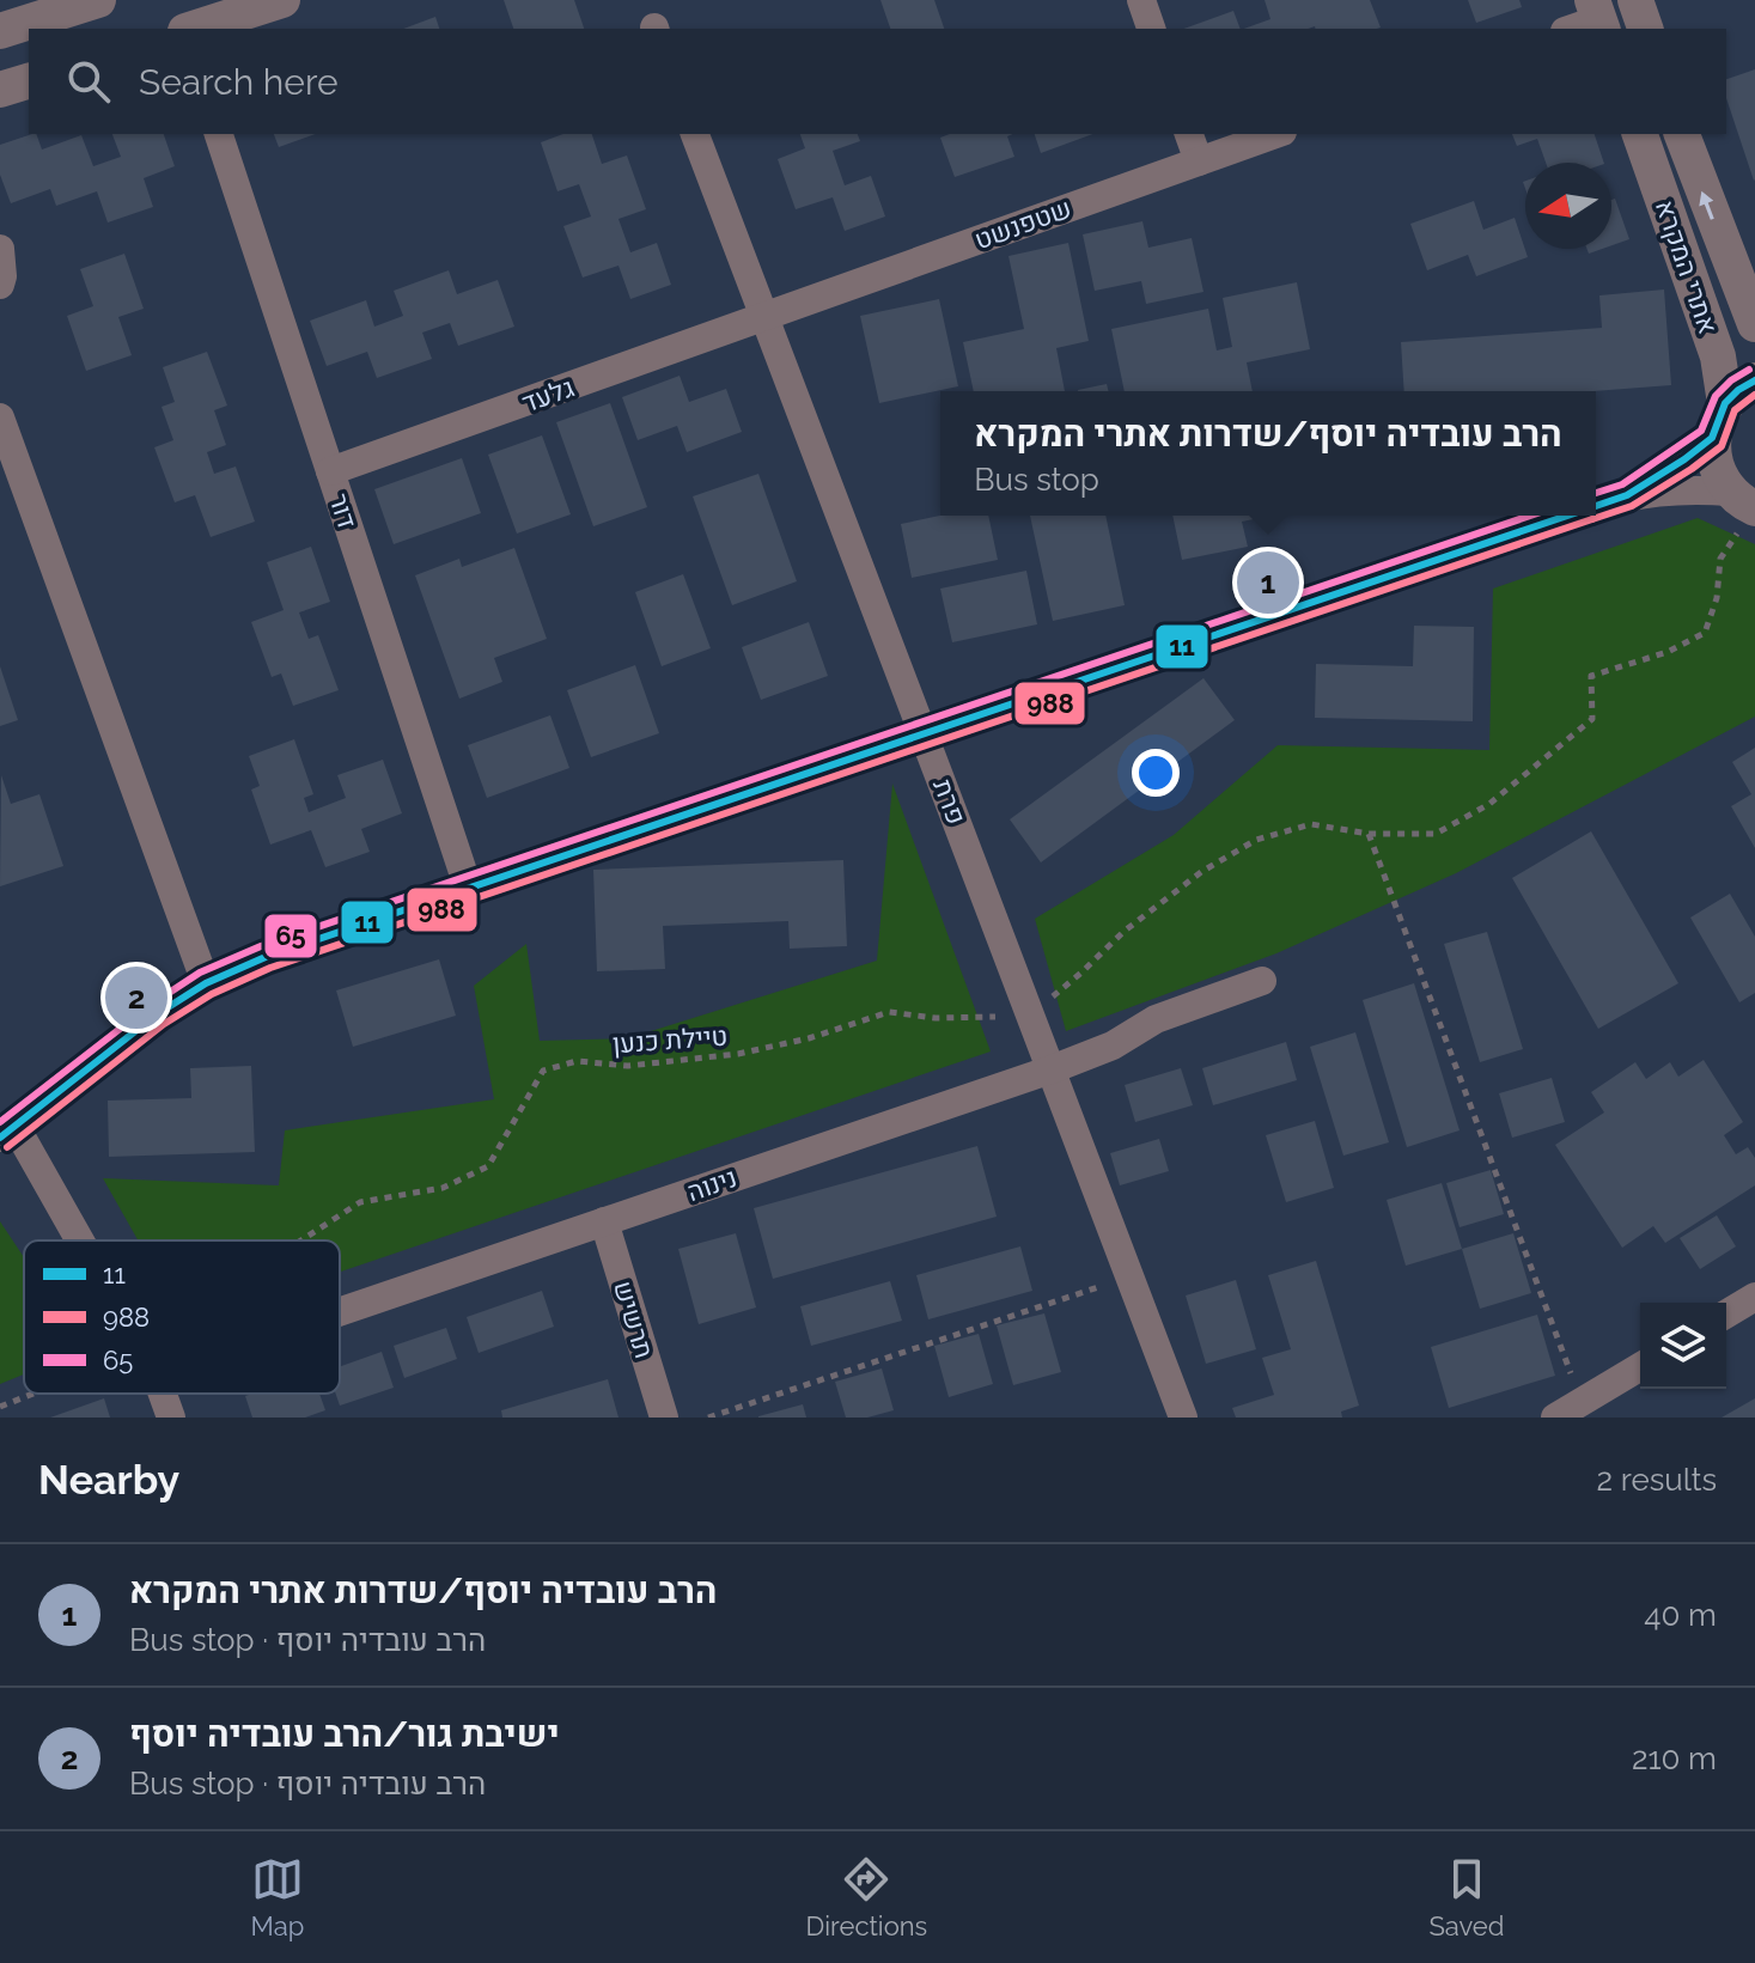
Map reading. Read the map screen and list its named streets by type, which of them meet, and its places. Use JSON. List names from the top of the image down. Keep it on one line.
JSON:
{"streets":{"street":["שטפנשט","אתרי המקרא","גלעד","דור","פרת","נינוה","תרשיש"],"path":["טיילת כנען"]},"crossings":[["שטפנשט","גלעד"],["שטפנשט","פרת"],["גלעד","דור"],["גלעד","פרת"],["פרת","נינוה"],["נינוה","תרשיש"]],"lines":["transit line 65","transit line 11","transit line 988"],"legend":["11","988","65"],"north":"left","page":{"search":"Search here","popup":["הרב עובדיה יוסף/שדרות אתרי המקרא","Bus stop"],"pins":["1","2"],"heading":["Nearby","2 results"],"list":[{"mark":"1","name":"הרב עובדיה יוסף/שדרות אתרי המקרא","note":"Bus stop · הרב עובדיה יוסף","value":"40 m"},{"mark":"2","name":"ישיבת גור/הרב עובדיה יוסף","note":"Bus stop · הרב עובדיה יוסף","value":"210 m"}],"nav":["Map","Directions","Saved"]}}
